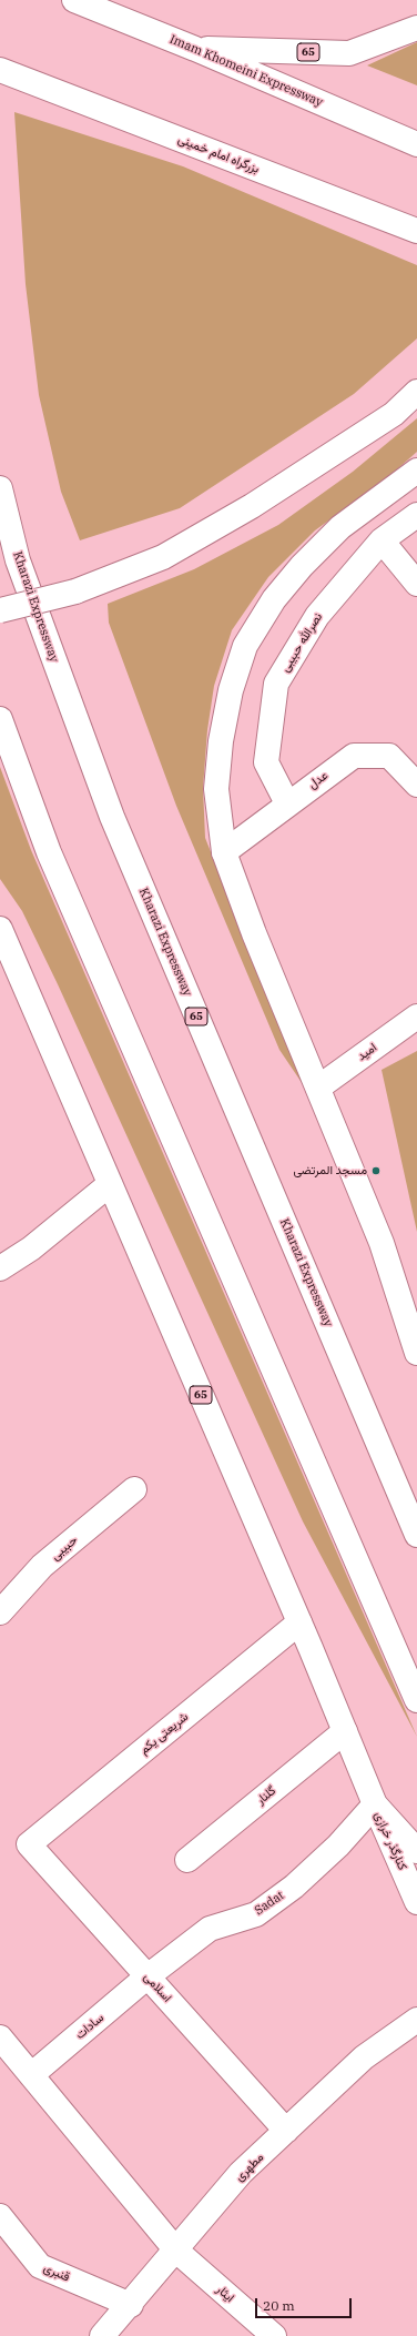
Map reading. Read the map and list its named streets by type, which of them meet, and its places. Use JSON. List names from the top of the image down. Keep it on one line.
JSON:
{"streets":{"main road":["65","Imam Khomeini Expressway","بزرگراه امام خمینی","Kharazi Expressway","نصرالله حبیبی","عدل","امید","حبیبی","شریعتی یکم","گلنار","کنارگذر خرازی","Sadat","اسلامی","سادات","مطهری","قنبری","ایثار"]},"crossings":[["65","Imam Khomeini Expressway"],["65","شریعتی یکم"],["65","گلنار"],["65","کنارگذر خرازی"],["65","Sadat"],["نصرالله حبیبی","عدل"],["شریعتی یکم","اسلامی"],["کنارگذر خرازی","Sadat"],["Sadat","اسلامی"],["Sadat","سادات"],["اسلامی","سادات"],["اسلامی","مطهری"],["سادات","ایثار"],["مطهری","قنبری"],["مطهری","ایثار"]],"places":["مسجد المرتضی"],"scale_bar":"20 m"}
